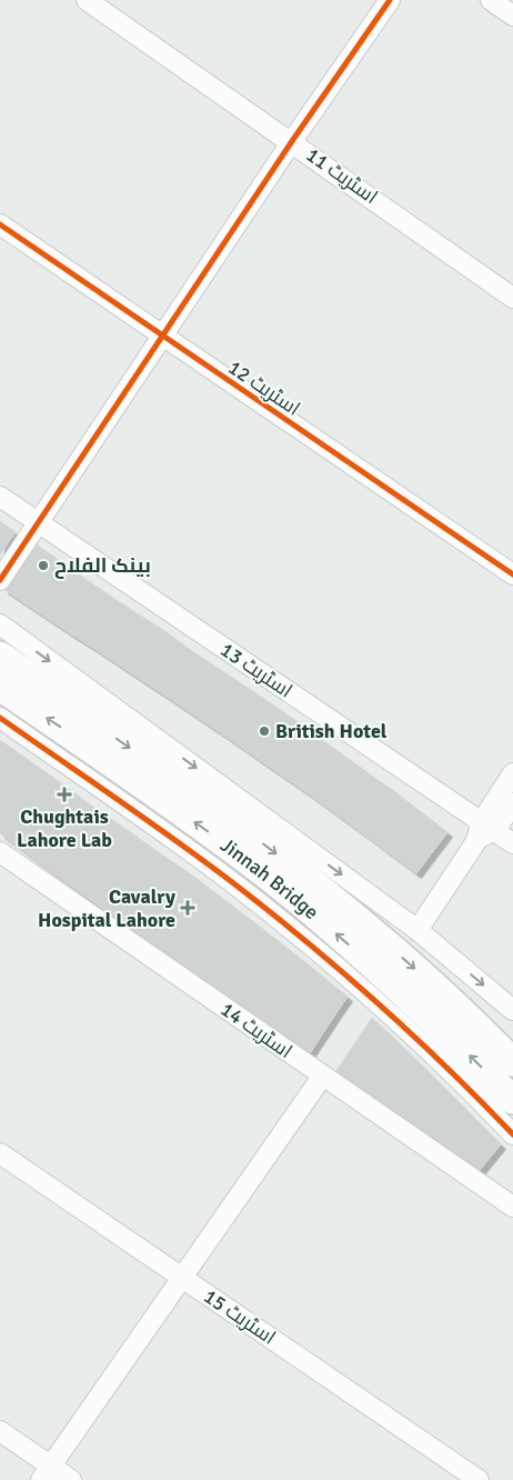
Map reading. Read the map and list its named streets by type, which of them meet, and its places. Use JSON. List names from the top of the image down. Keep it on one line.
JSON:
{"streets":{"main road":["Jinnah Bridge"],"street":["اسٹریٹ 11","اسٹریٹ 12","اسٹریٹ 13","اسٹریٹ 14","اسٹریٹ 15"]},"places":{"other":["بینک الفلاح","British Hotel"],"health":["Chughtais Lahore Lab","Cavalry Hospital Lahore"]}}
